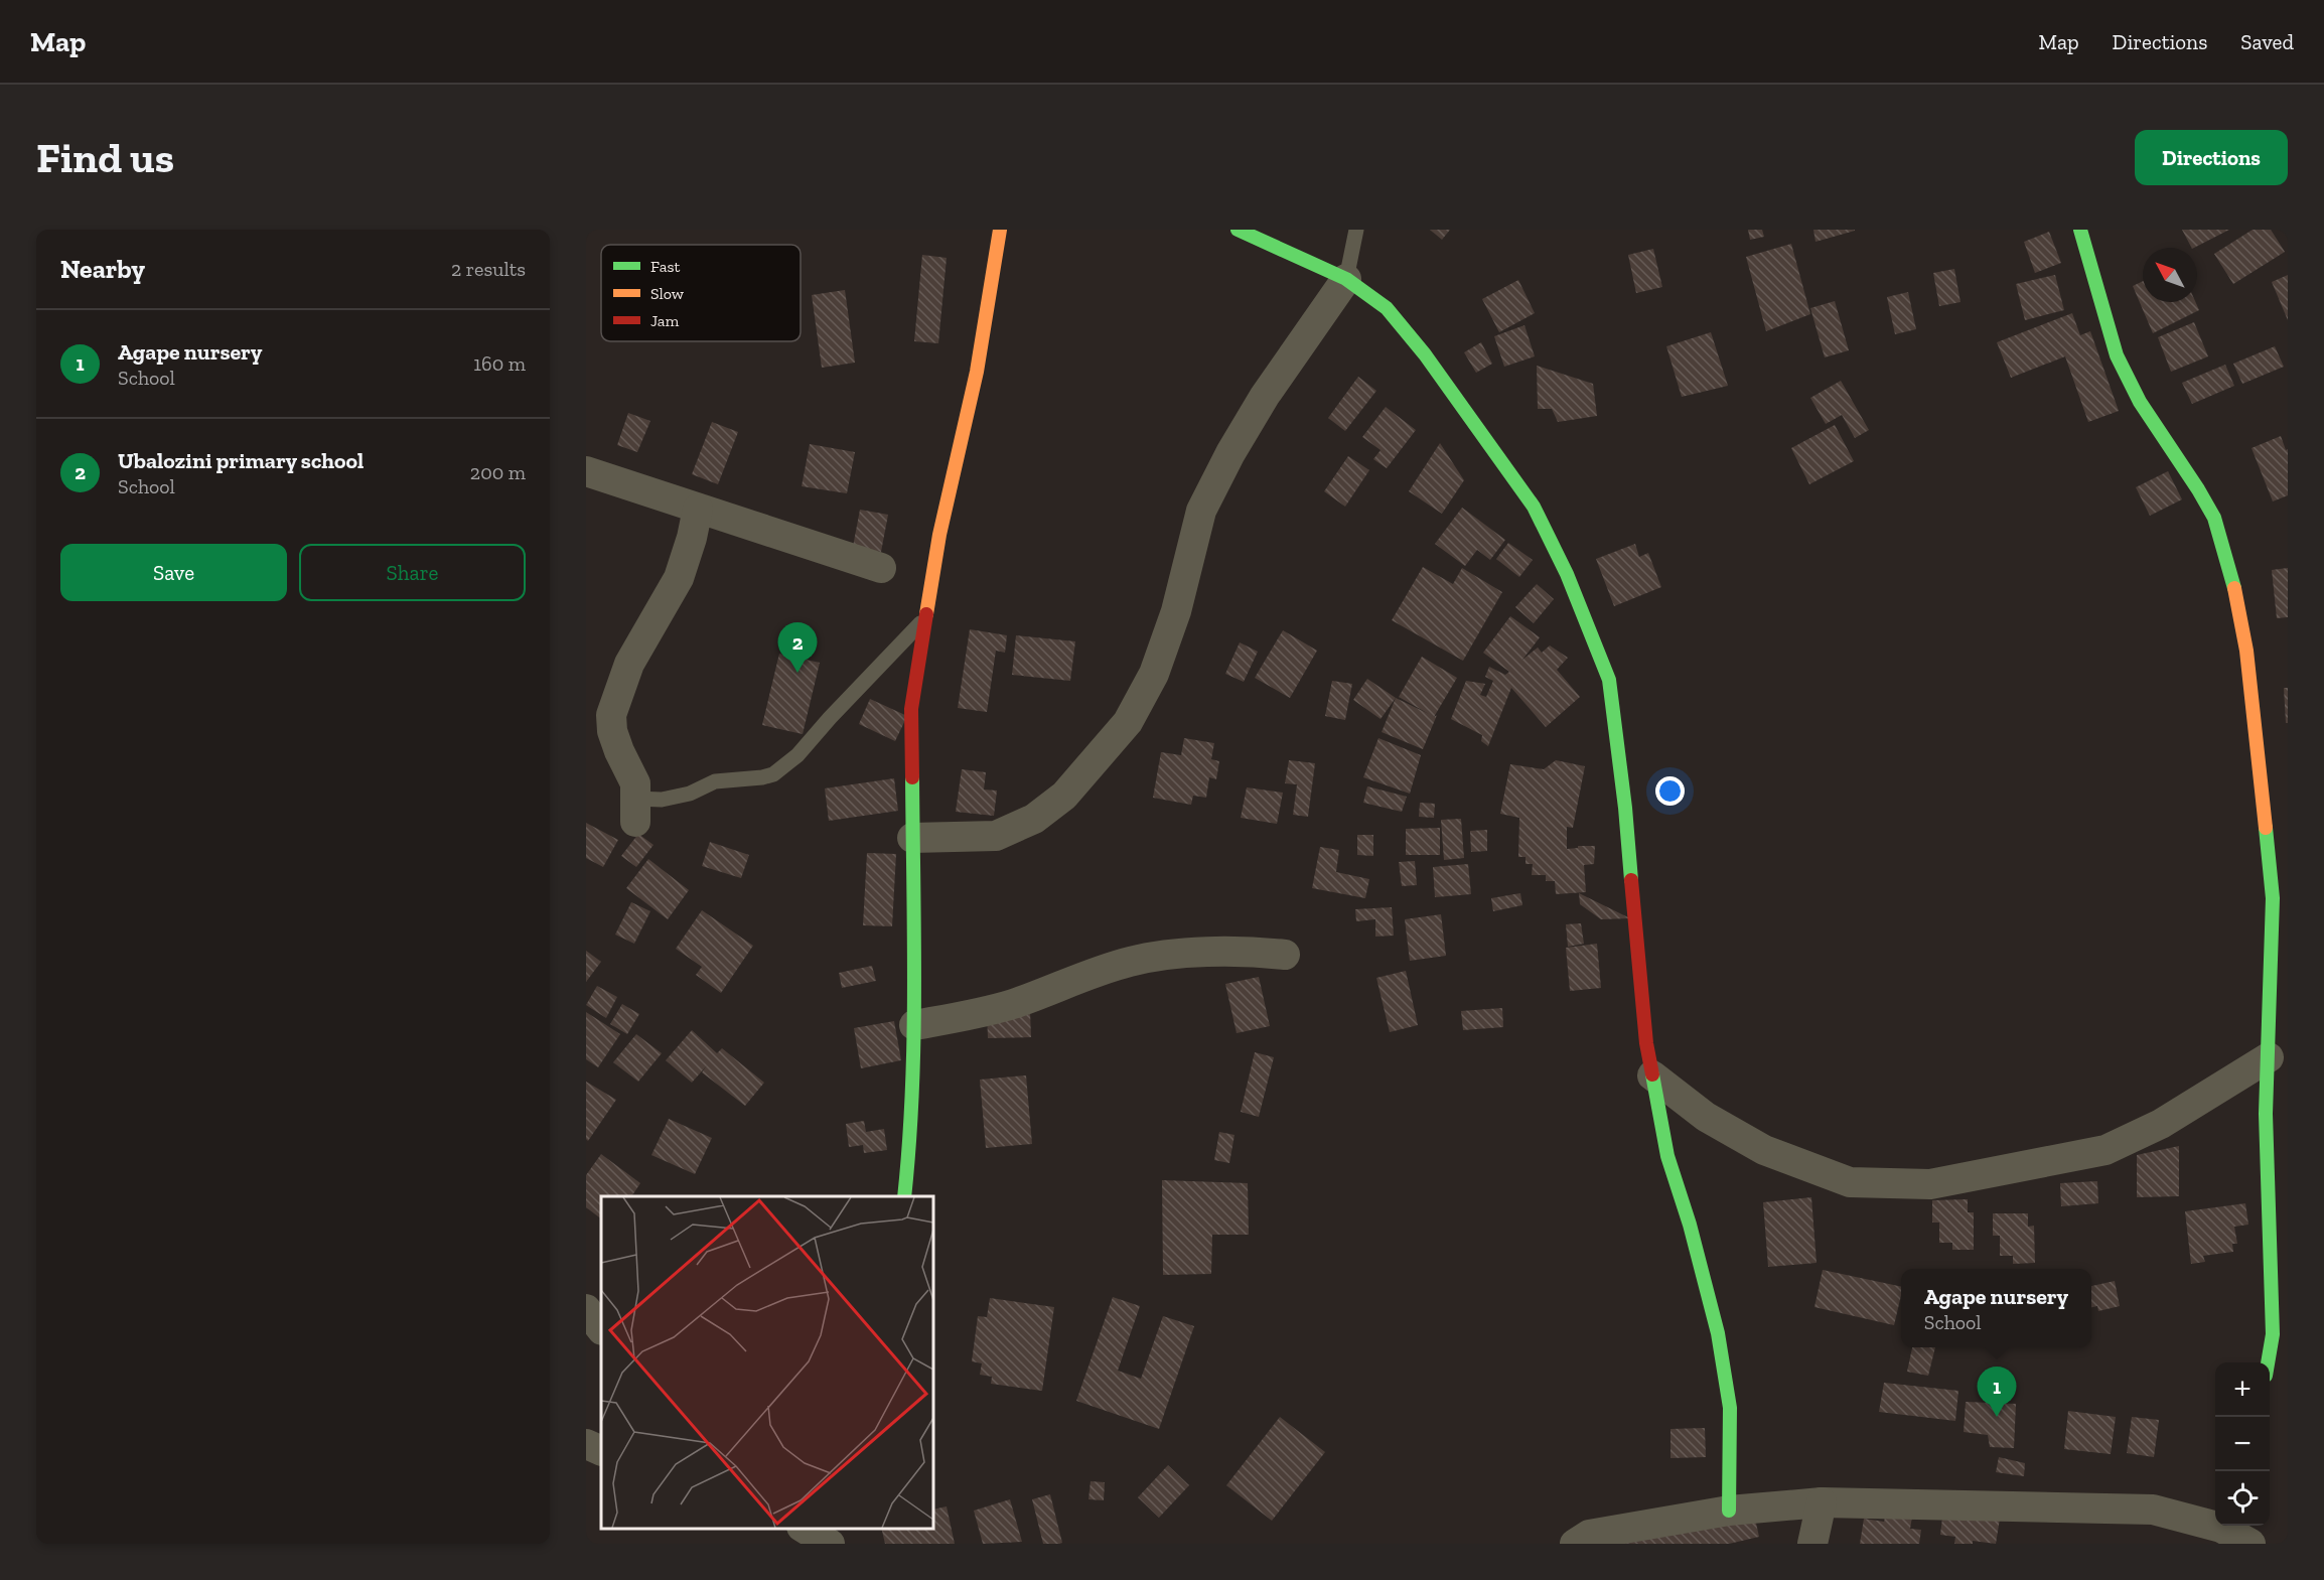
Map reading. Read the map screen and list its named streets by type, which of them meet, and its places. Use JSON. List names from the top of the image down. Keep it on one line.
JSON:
{"legend":["Fast","Slow","Jam"],"north":"top left","page":{"header":"Map","nav":["Map","Directions","Saved"],"buttons":["Directions",["Save","Share"]],"title":"Find us","heading":["Nearby","2 results"],"list":[{"mark":"1","name":"Agape nursery","note":"School","value":"160 m"},{"mark":"2","name":"Ubalozini primary school","note":"School","value":"200 m"}],"pins":["2","1"],"popup":["Agape nursery","School"],"map_buttons":["+","−"]}}
